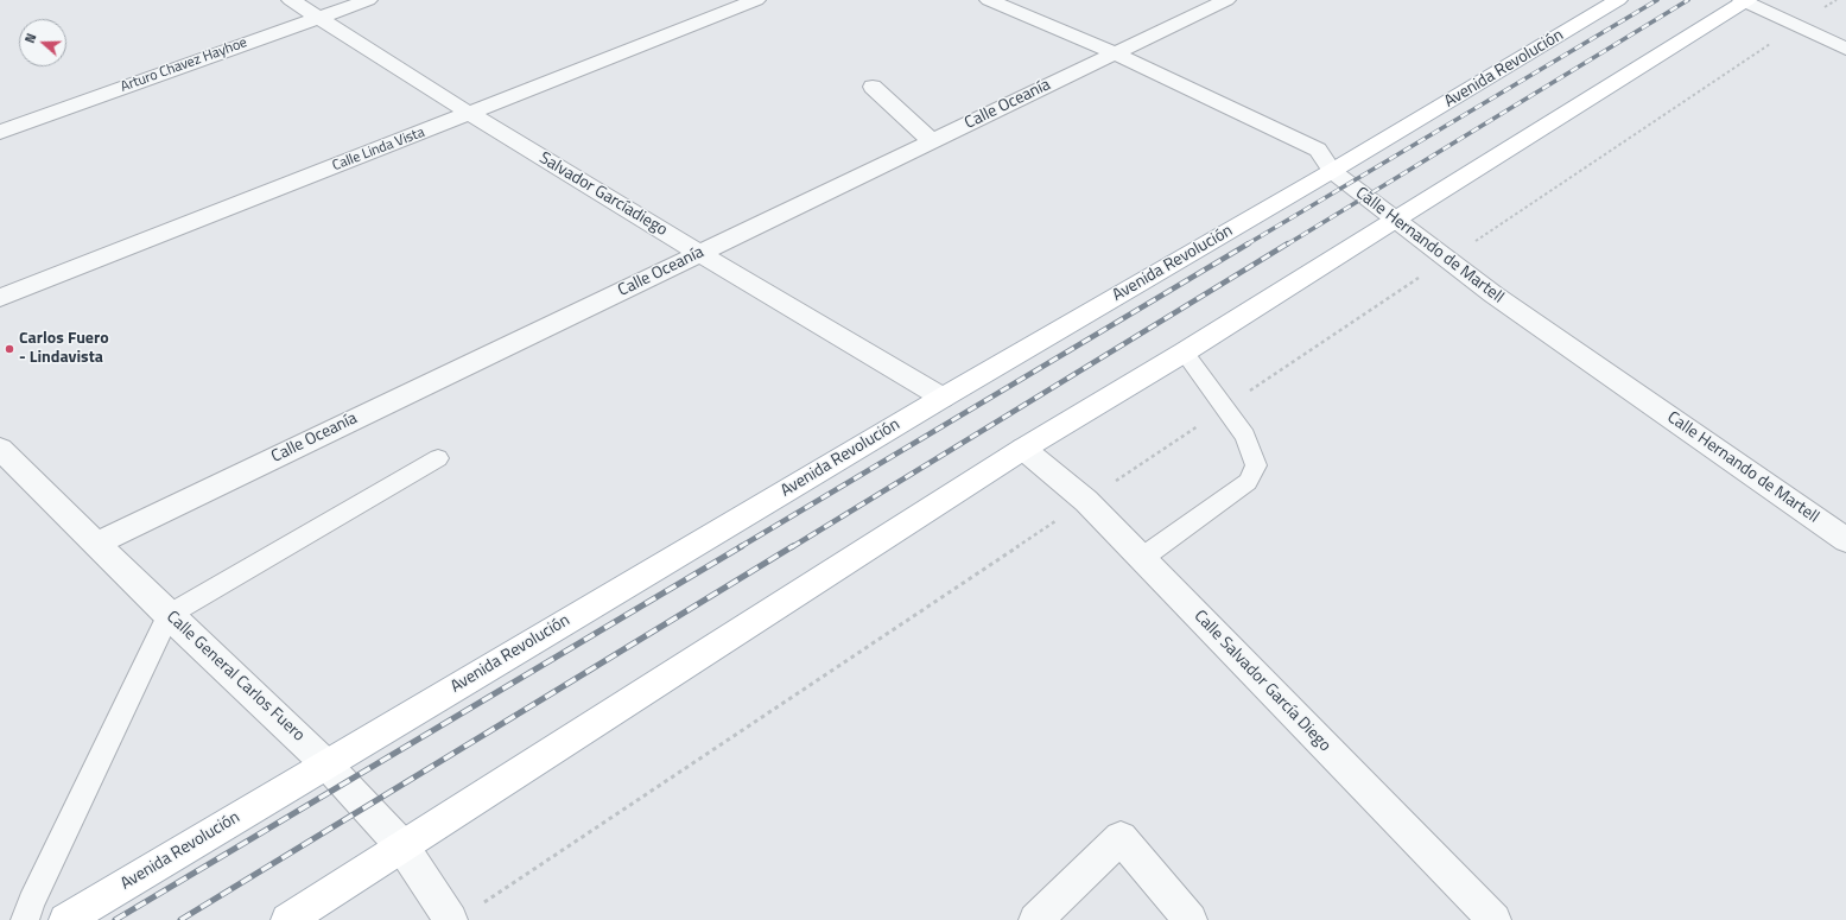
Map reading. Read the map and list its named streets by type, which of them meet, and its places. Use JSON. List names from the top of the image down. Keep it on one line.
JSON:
{"streets":{"main road":["Avenida Revolución"],"street":["Arturo Chavez Hayhoe","Calle Oceanía","Calle Linda Vista","Salvador Garcíadiego","Calle Hernando de Martell","Calle General Carlos Fuero","Calle Salvador García Diego"]},"crossings":[["Arturo Chavez Hayhoe","Salvador Garcíadiego"],["Avenida Revolución","Salvador Garcíadiego"],["Avenida Revolución","Calle Hernando de Martell"],["Avenida Revolución","Calle General Carlos Fuero"],["Calle Oceanía","Salvador Garcíadiego"],["Calle Oceanía","Calle Hernando de Martell"],["Calle Oceanía","Calle General Carlos Fuero"],["Calle Linda Vista","Salvador Garcíadiego"]],"places":["Carlos Fuero - Lindavista"],"north":"left"}
